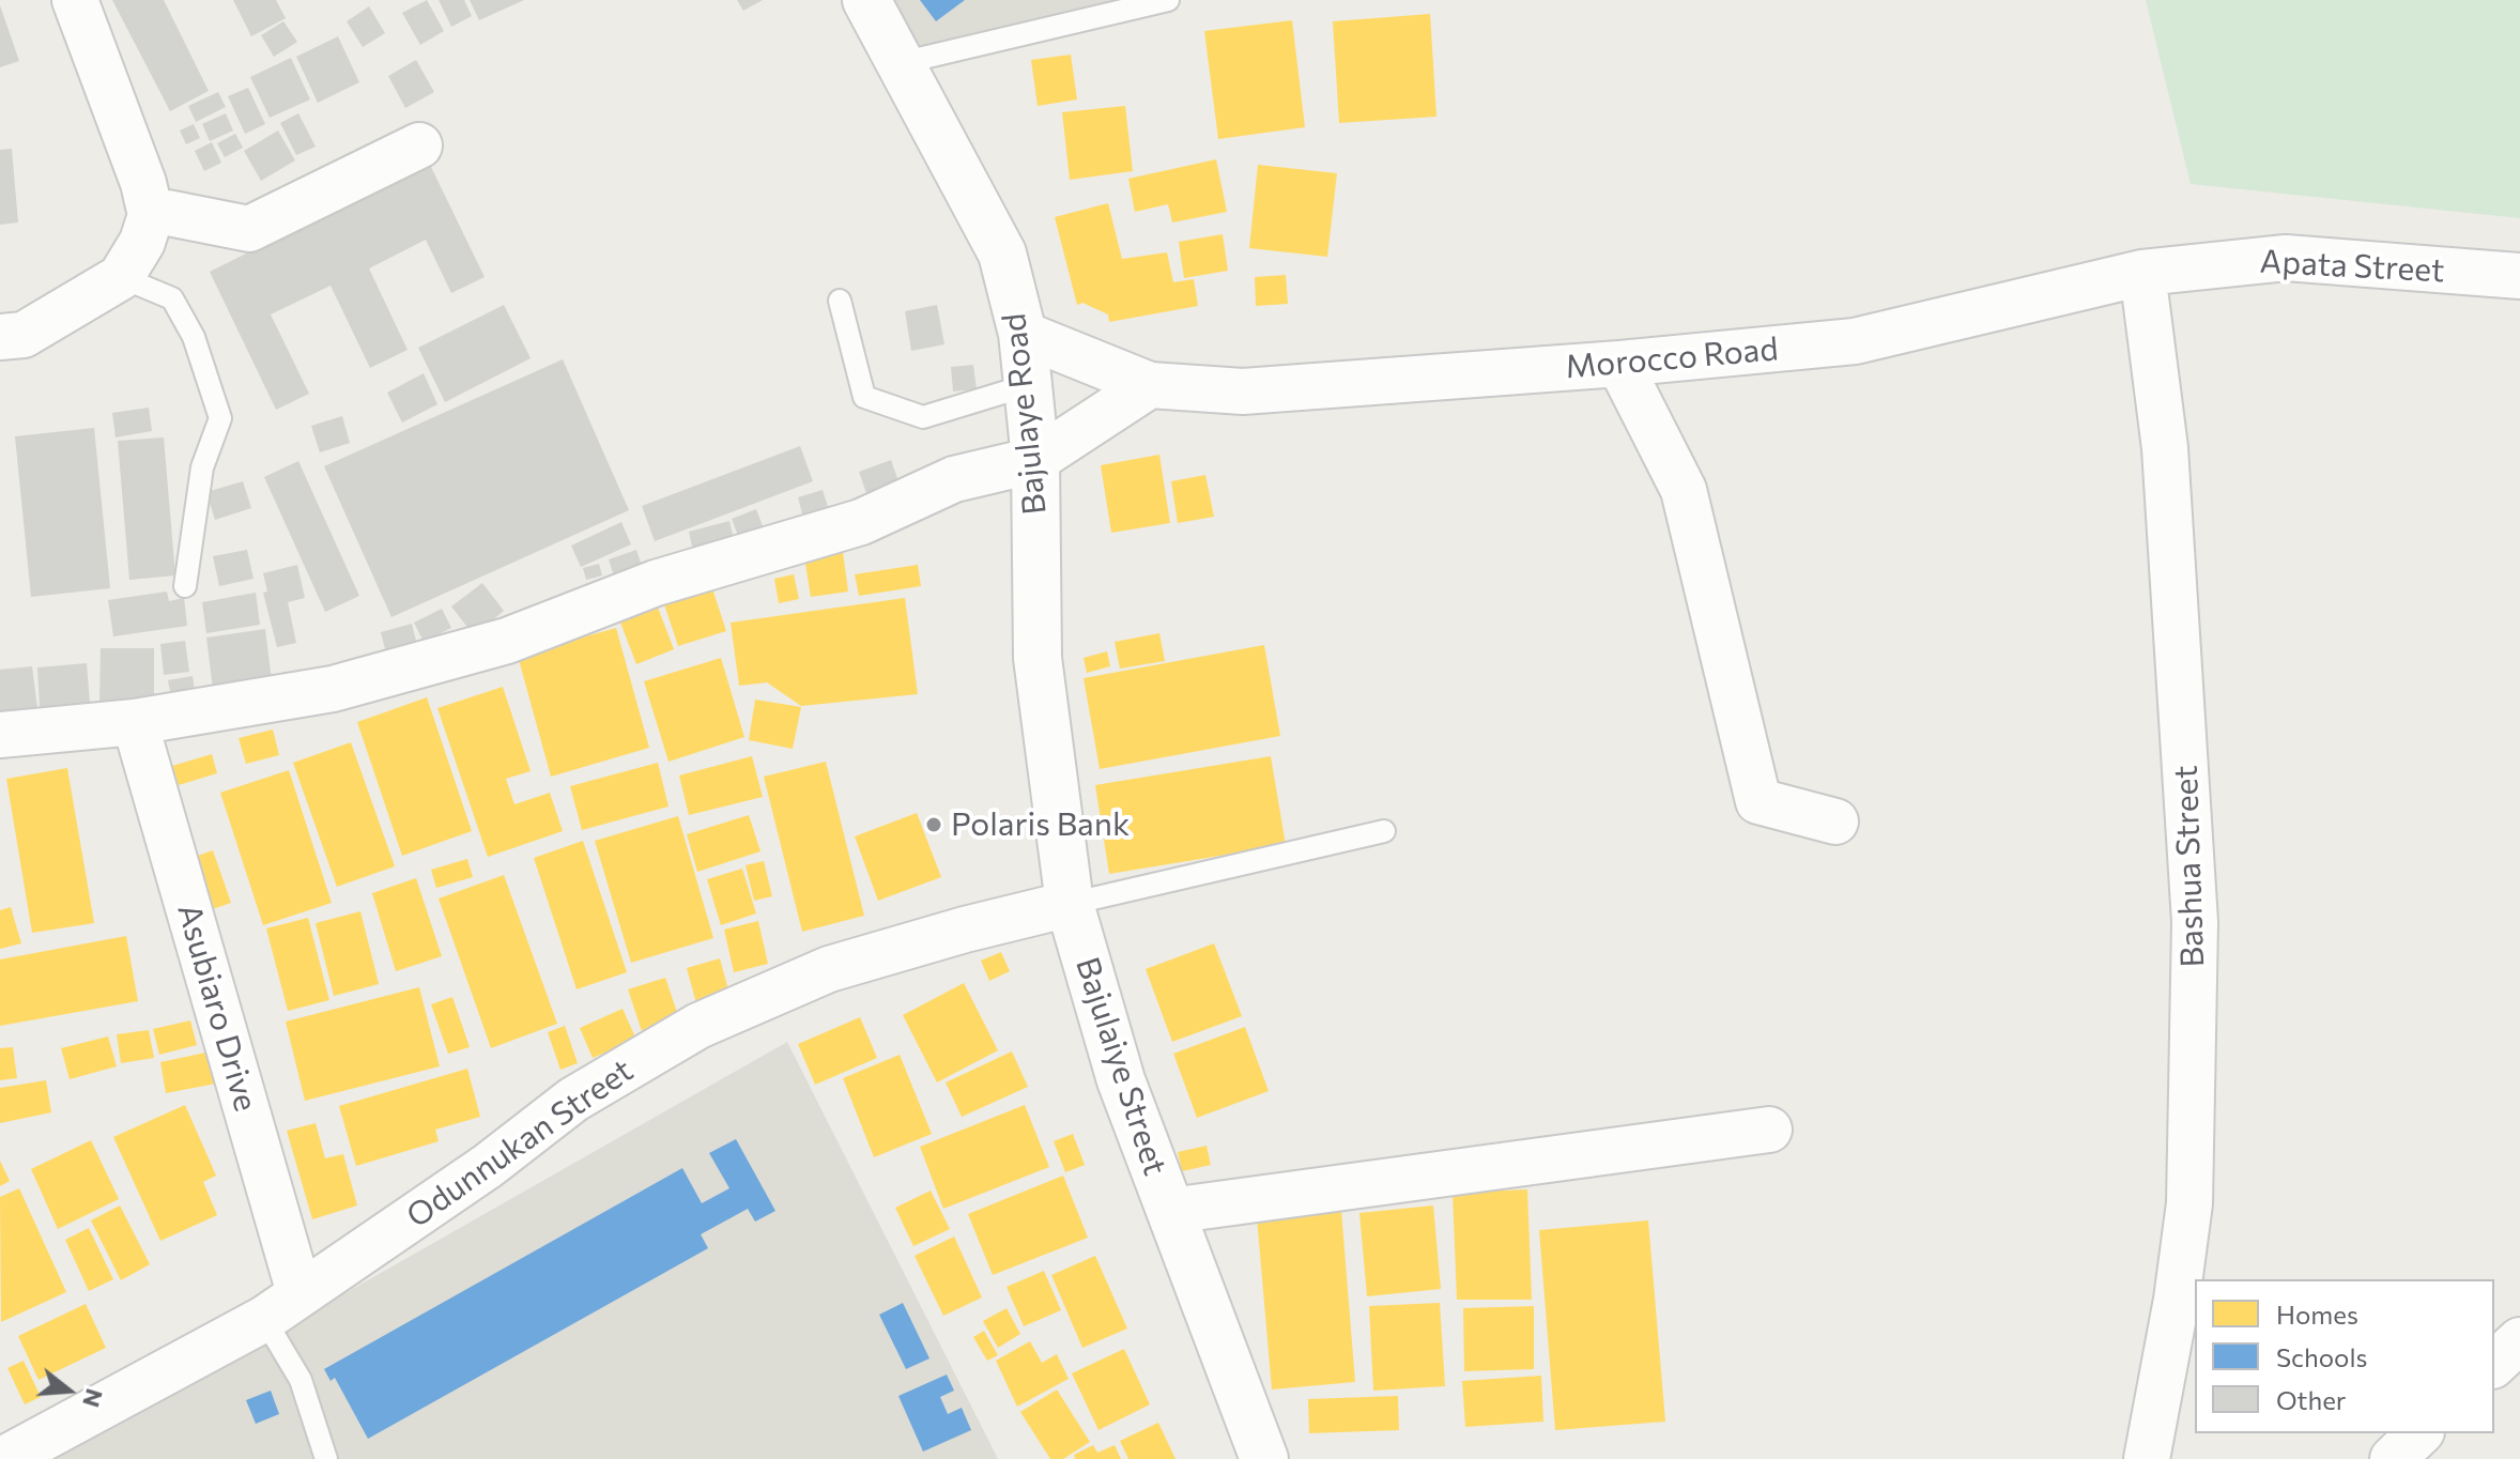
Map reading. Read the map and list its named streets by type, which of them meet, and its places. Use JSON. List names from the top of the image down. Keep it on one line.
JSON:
{"streets":{"street":["Apata Street","Morocco Road","Bajulaye Road","Bashua Street","Asubiaro Drive","Bajulaiye Street","Odunnukan Street"]},"crossings":[["Apata Street","Morocco Road"],["Apata Street","Bashua Street"],["Morocco Road","Bajulaye Road"],["Morocco Road","Bashua Street"],["Bajulaye Road","Bajulaiye Street"],["Asubiaro Drive","Odunnukan Street"],["Bajulaiye Street","Odunnukan Street"]],"places":["Polaris Bank"],"legend":["Homes","Schools","Other"],"north":"right"}
